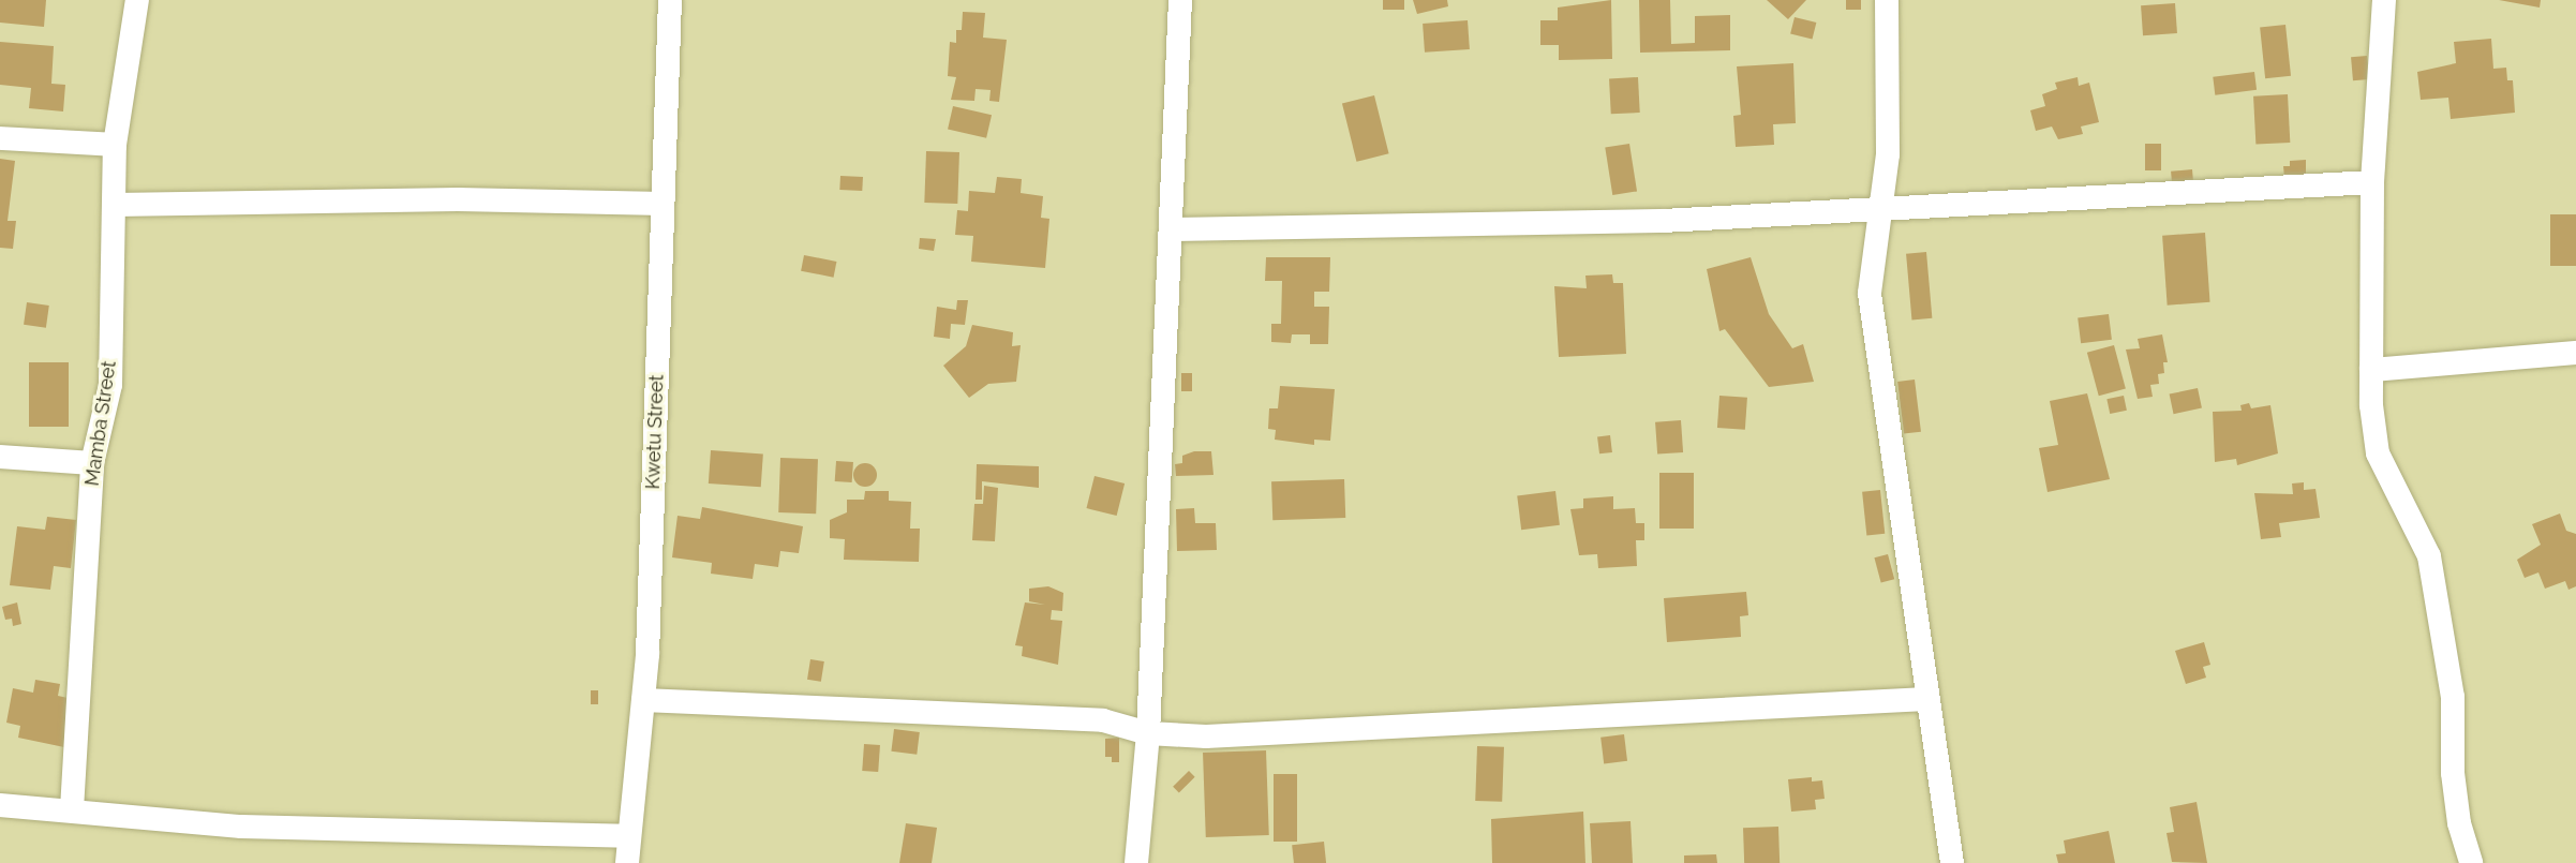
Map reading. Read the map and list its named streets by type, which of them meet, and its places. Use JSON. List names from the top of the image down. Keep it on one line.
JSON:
{"streets":{"street":["Mamba Street","Kwetu Street"]}}
